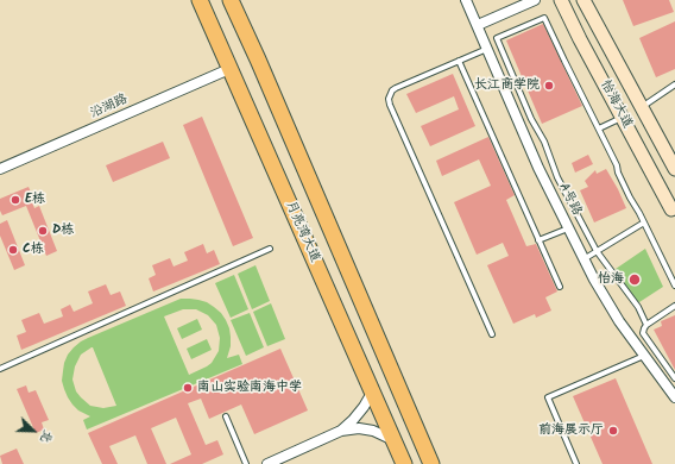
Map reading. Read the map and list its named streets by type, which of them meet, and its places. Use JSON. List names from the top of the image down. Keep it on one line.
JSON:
{"streets":{"main road":["怡海大道","月亮湾大道"],"street":["沿湖路","A号路"]},"crossings":[["沿湖路","月亮湾大道"]],"places":["长江商学院","E栋","D栋","C栋","怡海","南山实验南海中学","前海展示厅"],"north":"bottom right"}
